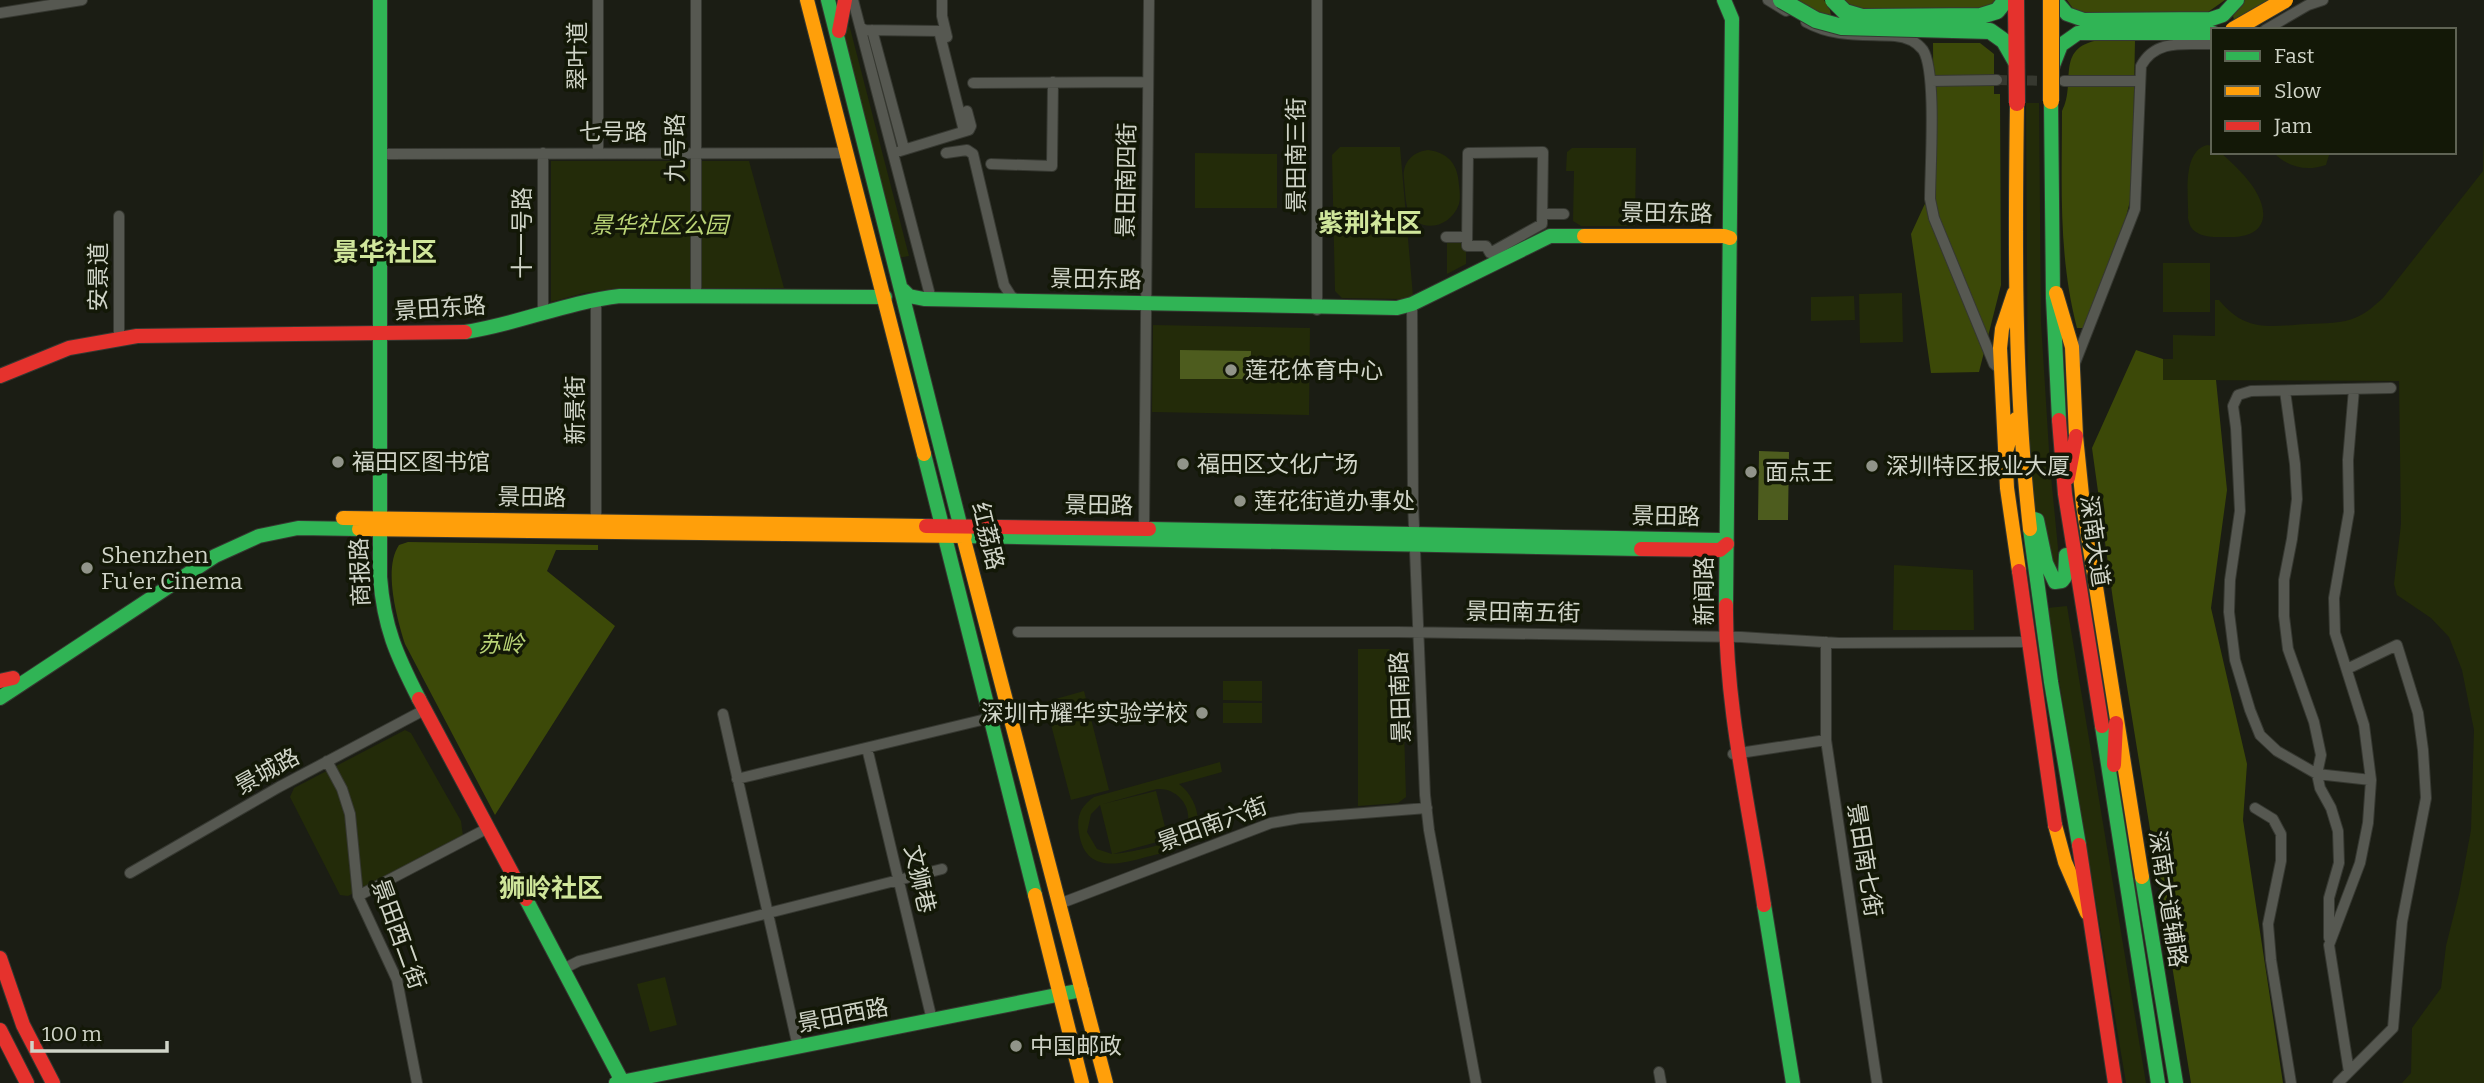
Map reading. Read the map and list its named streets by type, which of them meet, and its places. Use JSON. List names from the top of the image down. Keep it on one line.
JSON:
{"streets":{"main road":["景田东路","景田路","红荔路","深南大道","商报路","新闻路","深南大道辅路","景田西路"],"street":["翠叶道","七号路","九号路","景田南三街","景田南四街","十一号路","安景道","新景街","景田南五街","景田南路","景城路","景田南六街","景田南七街","文狮巷","景田西二街"]},"crossings":[["翠叶道","七号路"],["七号路","九号路"],["七号路","十一号路"],["七号路","红荔路"],["七号路","商报路"],["九号路","景田东路"],["景田南三街","景田东路"],["景田南四街","景田东路"],["景田南四街","景田路"],["景田东路","十一号路"],["景田东路","安景道"],["景田东路","新景街"],["景田东路","红荔路"],["景田东路","商报路"],["景田东路","新闻路"],["景田东路","景田南路"],["新景街","景田路"],["景田路","红荔路"],["景田路","商报路"],["景田路","新闻路"],["景田路","景田南路"],["红荔路","景田南六街"],["红荔路","景田西路"],["商报路","景城路"],["商报路","景田西路"],["新闻路","景田南五街"],["景田南五街","景田南路"],["景田南五街","景田南七街"],["景田南路","景田南六街"],["景城路","景田西二街"],["文狮巷","景田西路"]],"districts":["紫荆社区","景华社区","狮岭社区"],"parks":["景华社区公园","苏岭"],"places":["莲花体育中心","福田区图书馆","福田区文化广场","深圳特区报业大厦","面点王","莲花街道办事处","Shenzhen Fu'er Cinema","深圳市耀华实验学校","中国邮政"],"legend":["Fast","Slow","Jam"],"scale_bar":"100 m"}
